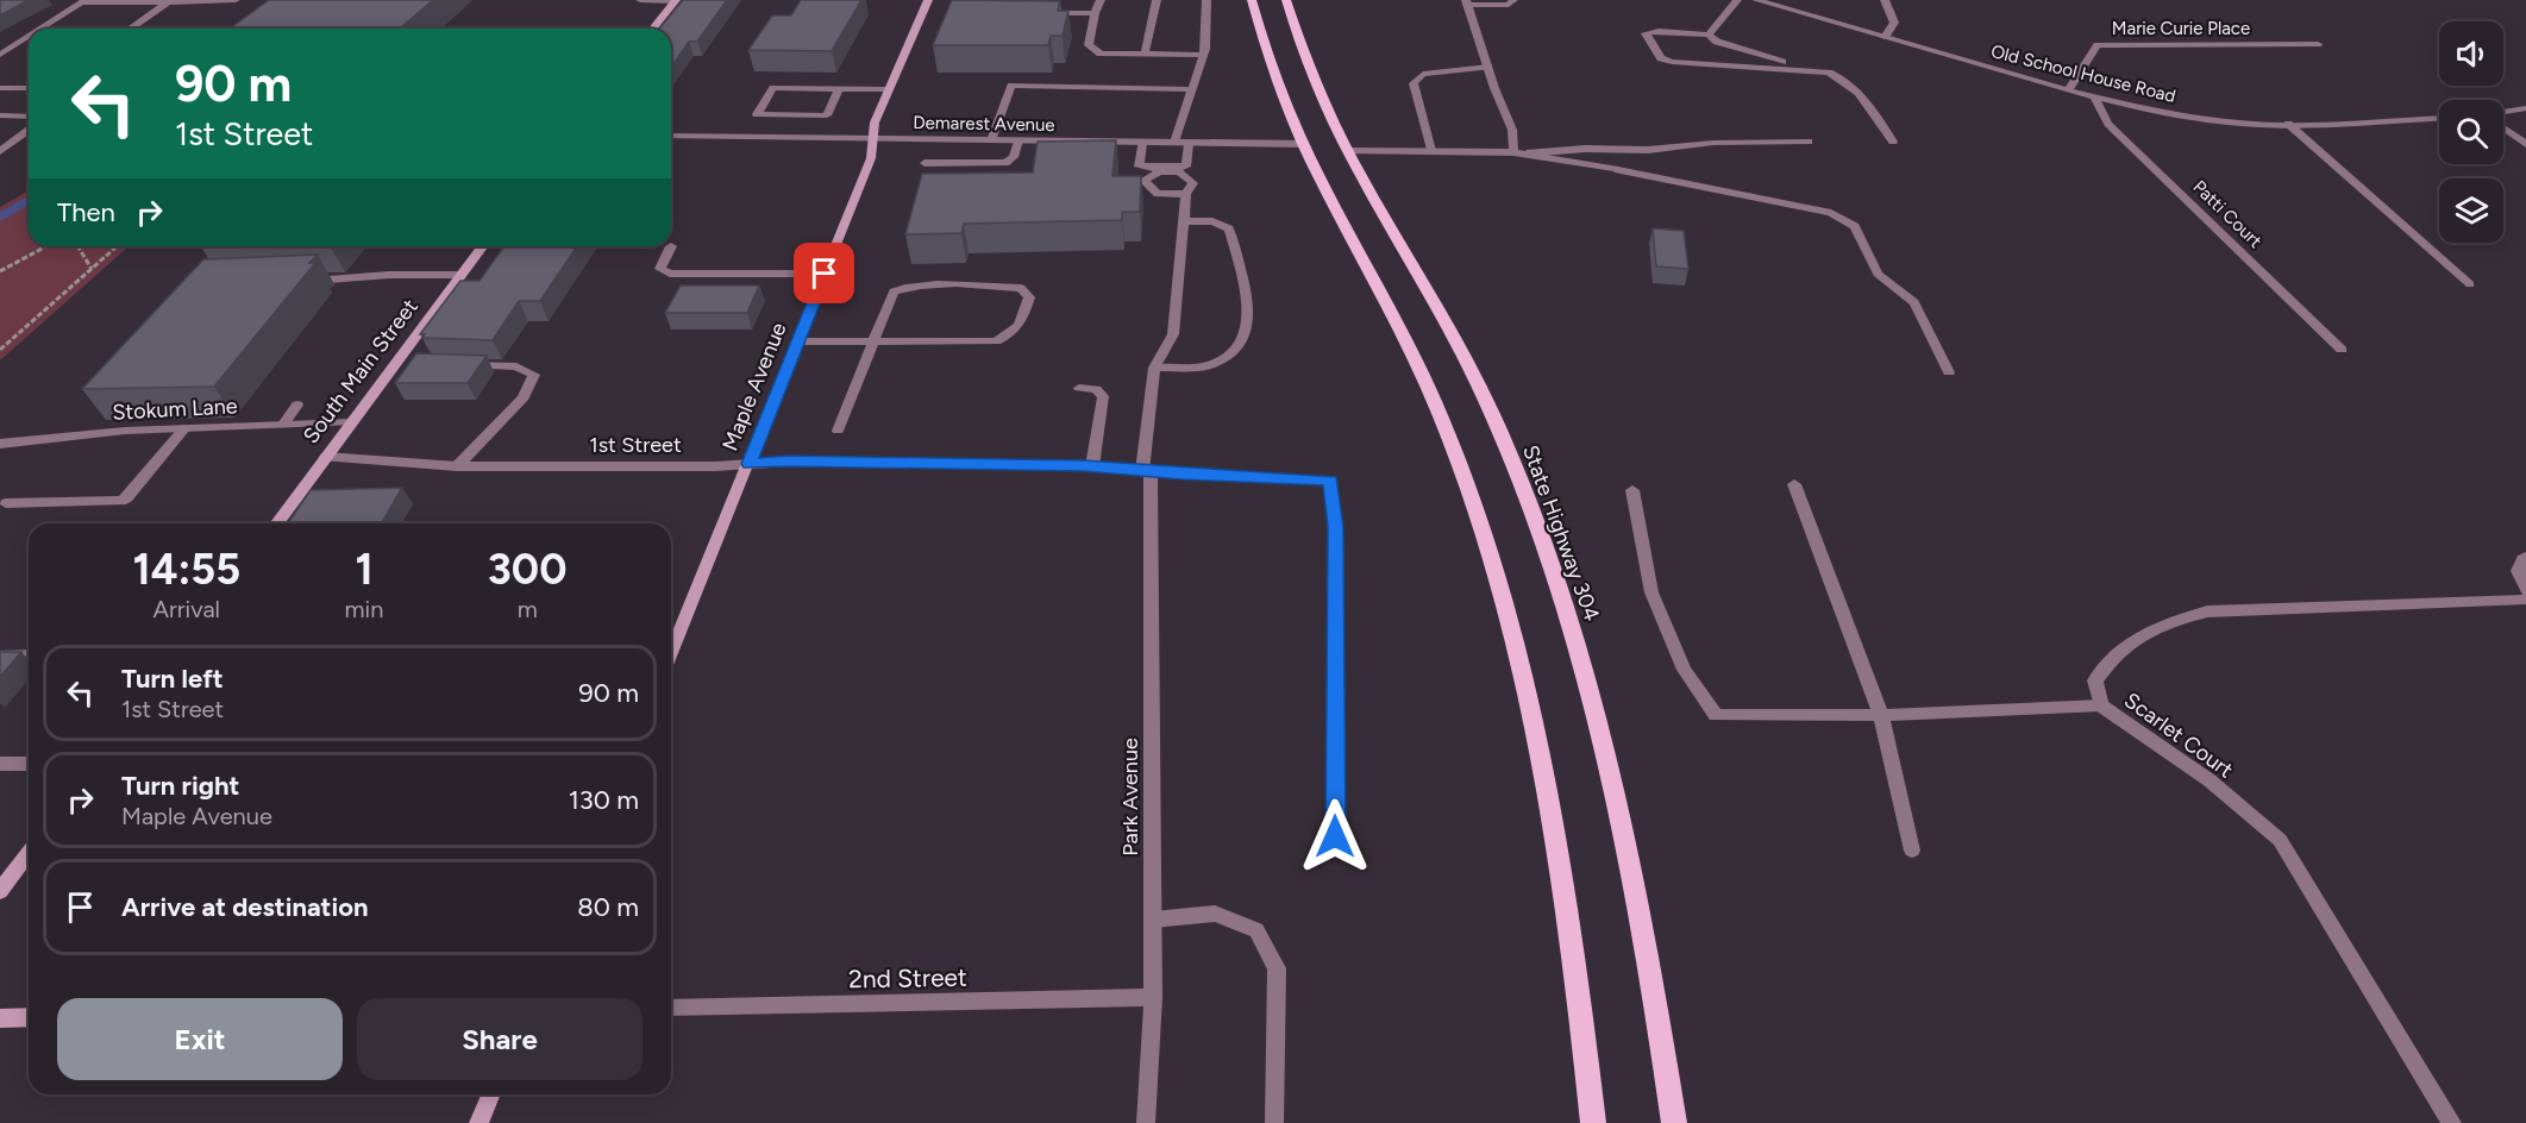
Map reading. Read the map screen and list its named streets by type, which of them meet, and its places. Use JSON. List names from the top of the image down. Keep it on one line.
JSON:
{"streets":{"main road":["State Highway 304"],"street":["Marie Curie Place","Old School House Road","Demarest Avenue","Patti Court","South Main Street","Maple Avenue","Stokum Lane","1st Street","Scarlet Court","Park Avenue","2nd Street"]},"crossings":[["Marie Curie Place","Old School House Road"],["Old School House Road","Patti Court"],["Demarest Avenue","Maple Avenue"],["South Main Street","Stokum Lane"],["South Main Street","1st Street"],["Maple Avenue","1st Street"],["1st Street","Park Avenue"],["Park Avenue","2nd Street"]],"page":{"turn":["90 m","1st Street"],"then":"Then","eta":["14:55","Arrival","1","min","300","m"],"list":[{"name":"Turn left","note":"1st Street","value":"90 m"},{"name":"Turn right","note":"Maple Avenue","value":"130 m"},{"name":"Arrive at destination","value":"80 m"}],"buttons":["Exit","Share"]}}
